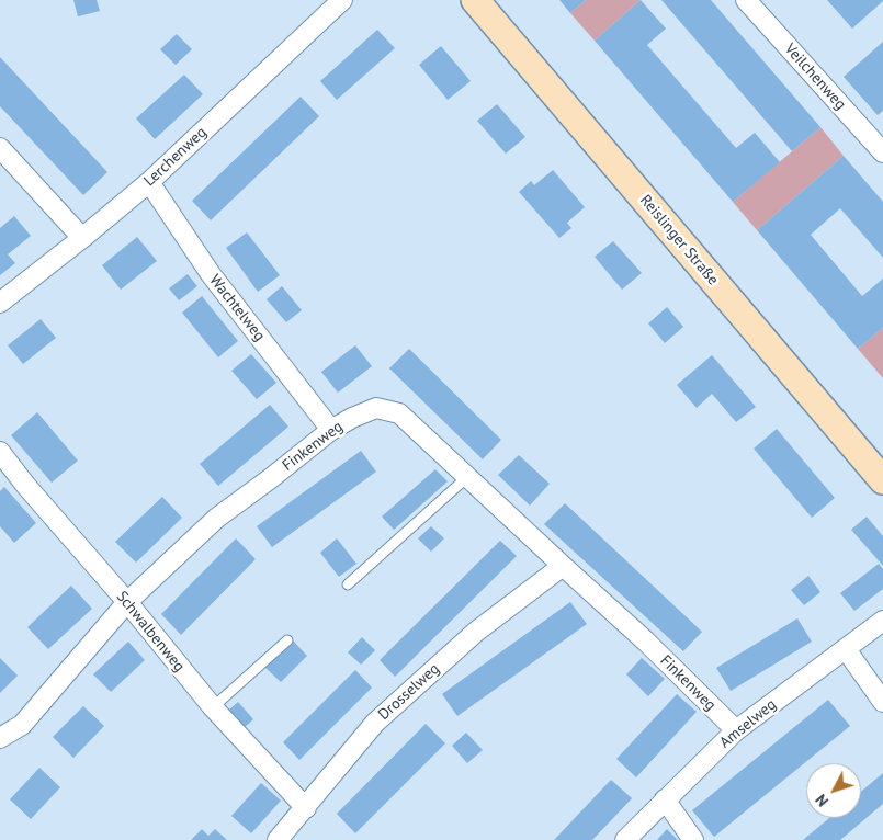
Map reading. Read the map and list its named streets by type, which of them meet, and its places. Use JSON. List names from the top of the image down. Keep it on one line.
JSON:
{"streets":{"street":["Veilchenweg","Lerchenweg","Reislinger Straße","Wachtelweg","Finkenweg","Schwalbenweg","Drosselweg","Amselweg"]},"crossings":[["Lerchenweg","Wachtelweg"],["Wachtelweg","Finkenweg"],["Finkenweg","Schwalbenweg"],["Finkenweg","Drosselweg"],["Finkenweg","Amselweg"],["Schwalbenweg","Drosselweg"]],"north":"bottom left"}
